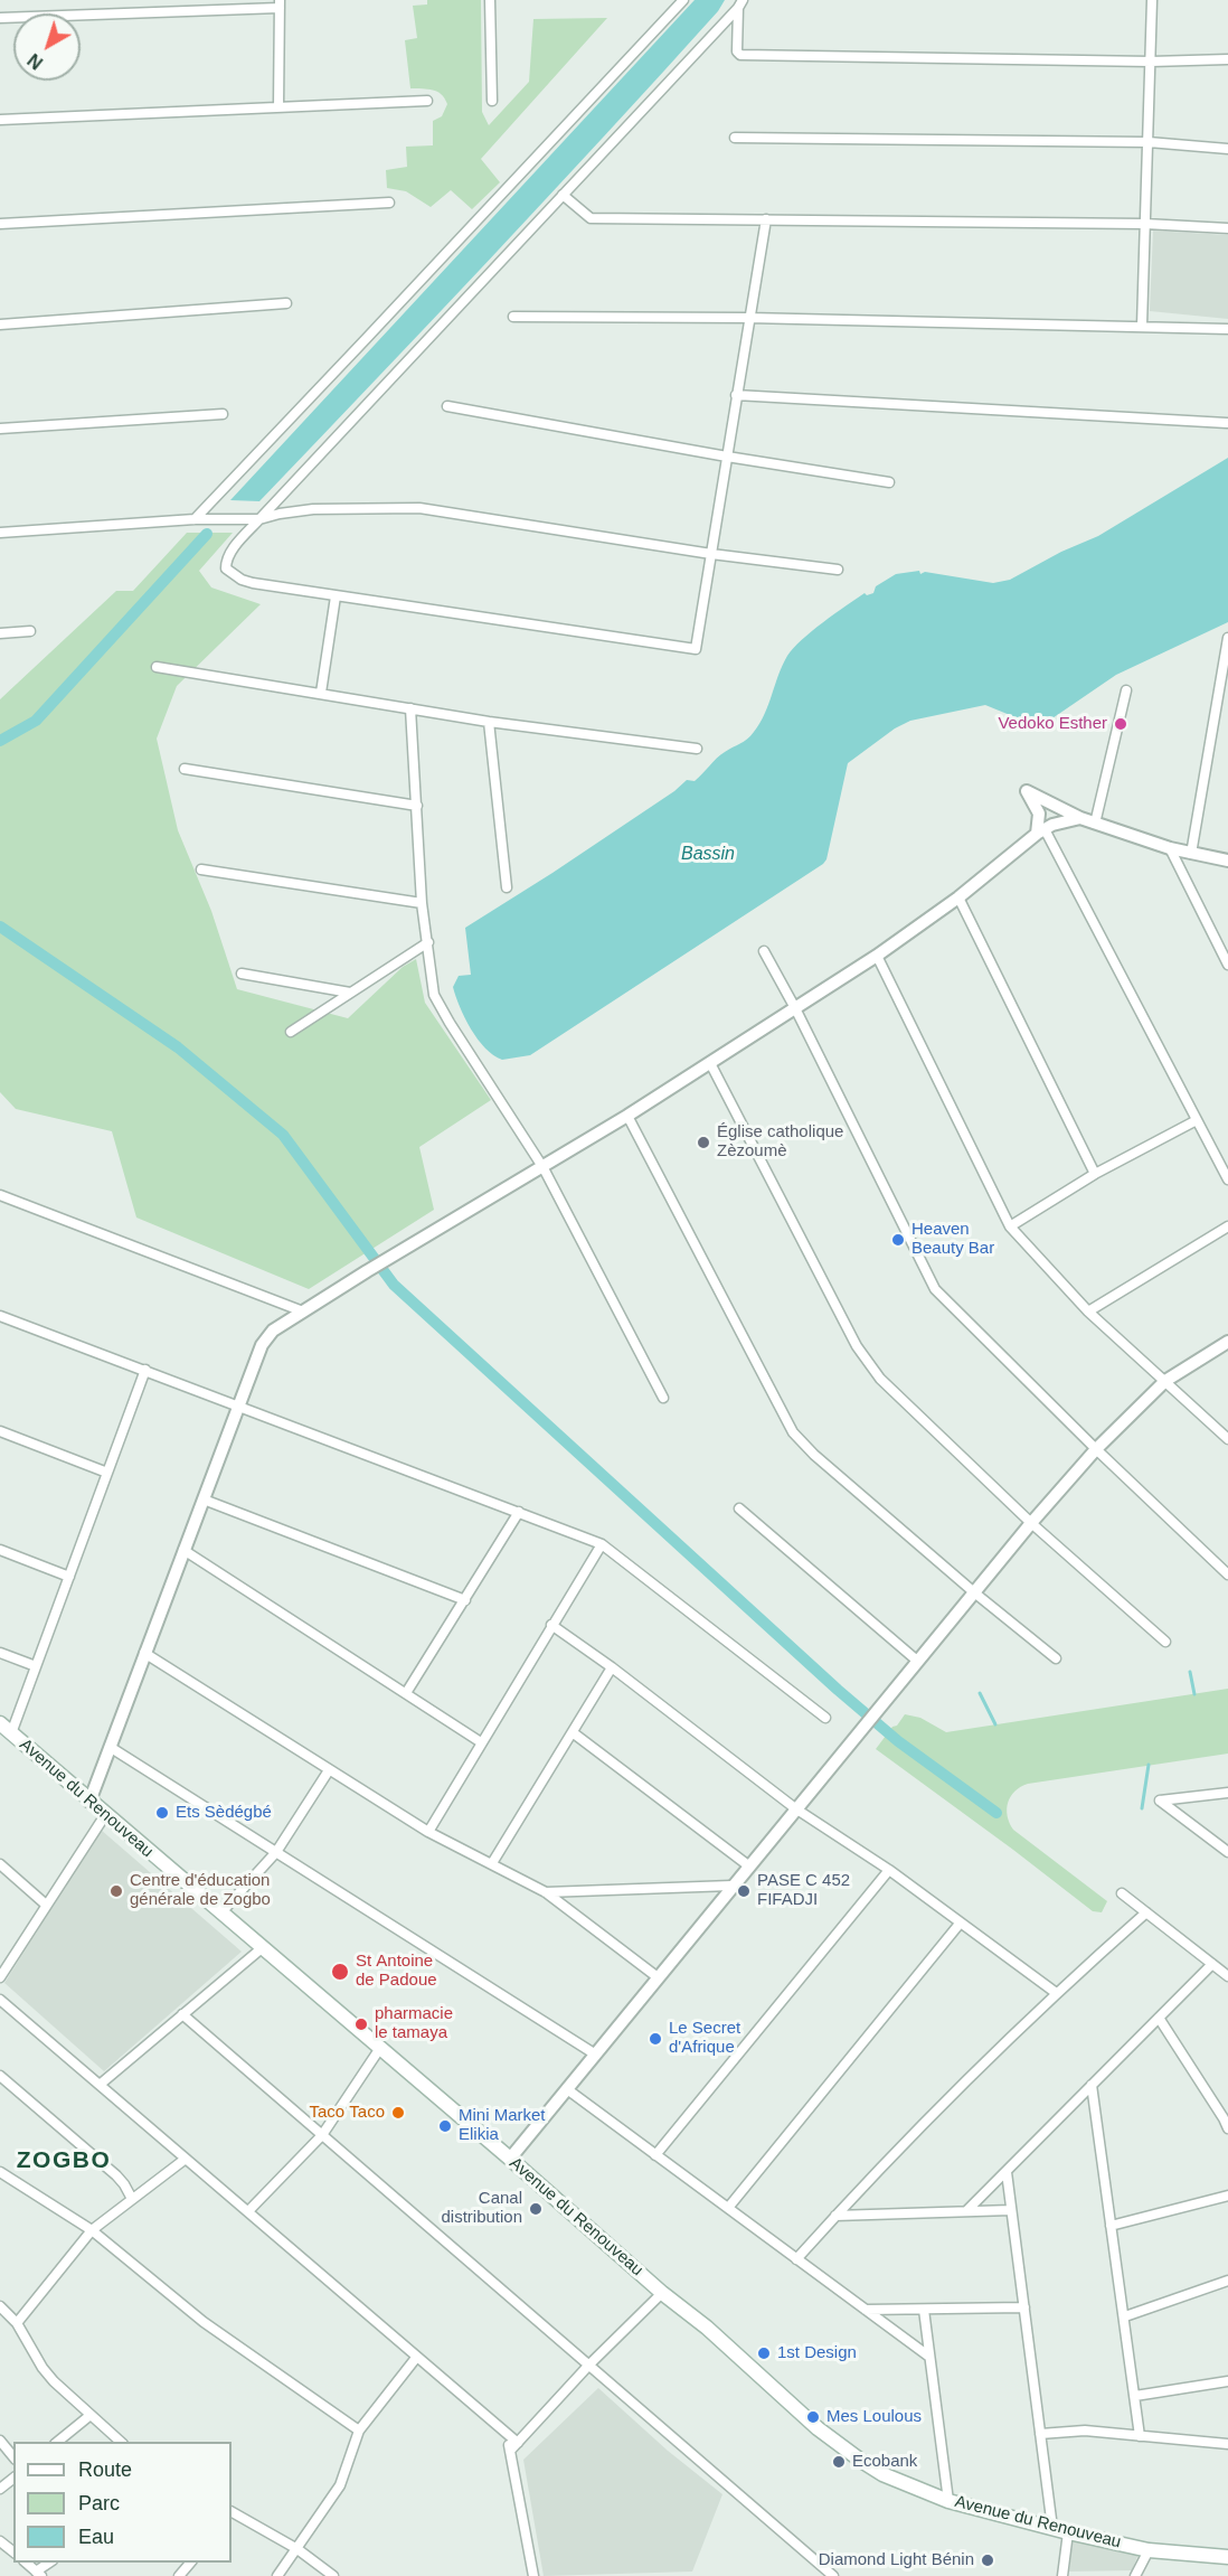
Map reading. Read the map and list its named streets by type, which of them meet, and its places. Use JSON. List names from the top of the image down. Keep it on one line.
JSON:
{"streets":{"main road":["Avenue du Renouveau"]},"districts":["ZOGBO"],"water":["Bassin"],"places":["Vedoko Esther","Église catholique Zèzoumè","Heaven Beauty Bar","Ets Sèdégbé","Centre d'éducation générale de Zogbo","PASE C 452 FIFADJI","St Antoine de Padoue","pharmacie le tamaya","Le Secret d'Afrique","Taco Taco","Mini Market Elikia","Canal distribution","1st Design","Mes Loulous","Ecobank","Diamond Light Bénin"],"legend":["Route","Parc","Eau"],"north":"bottom left"}
